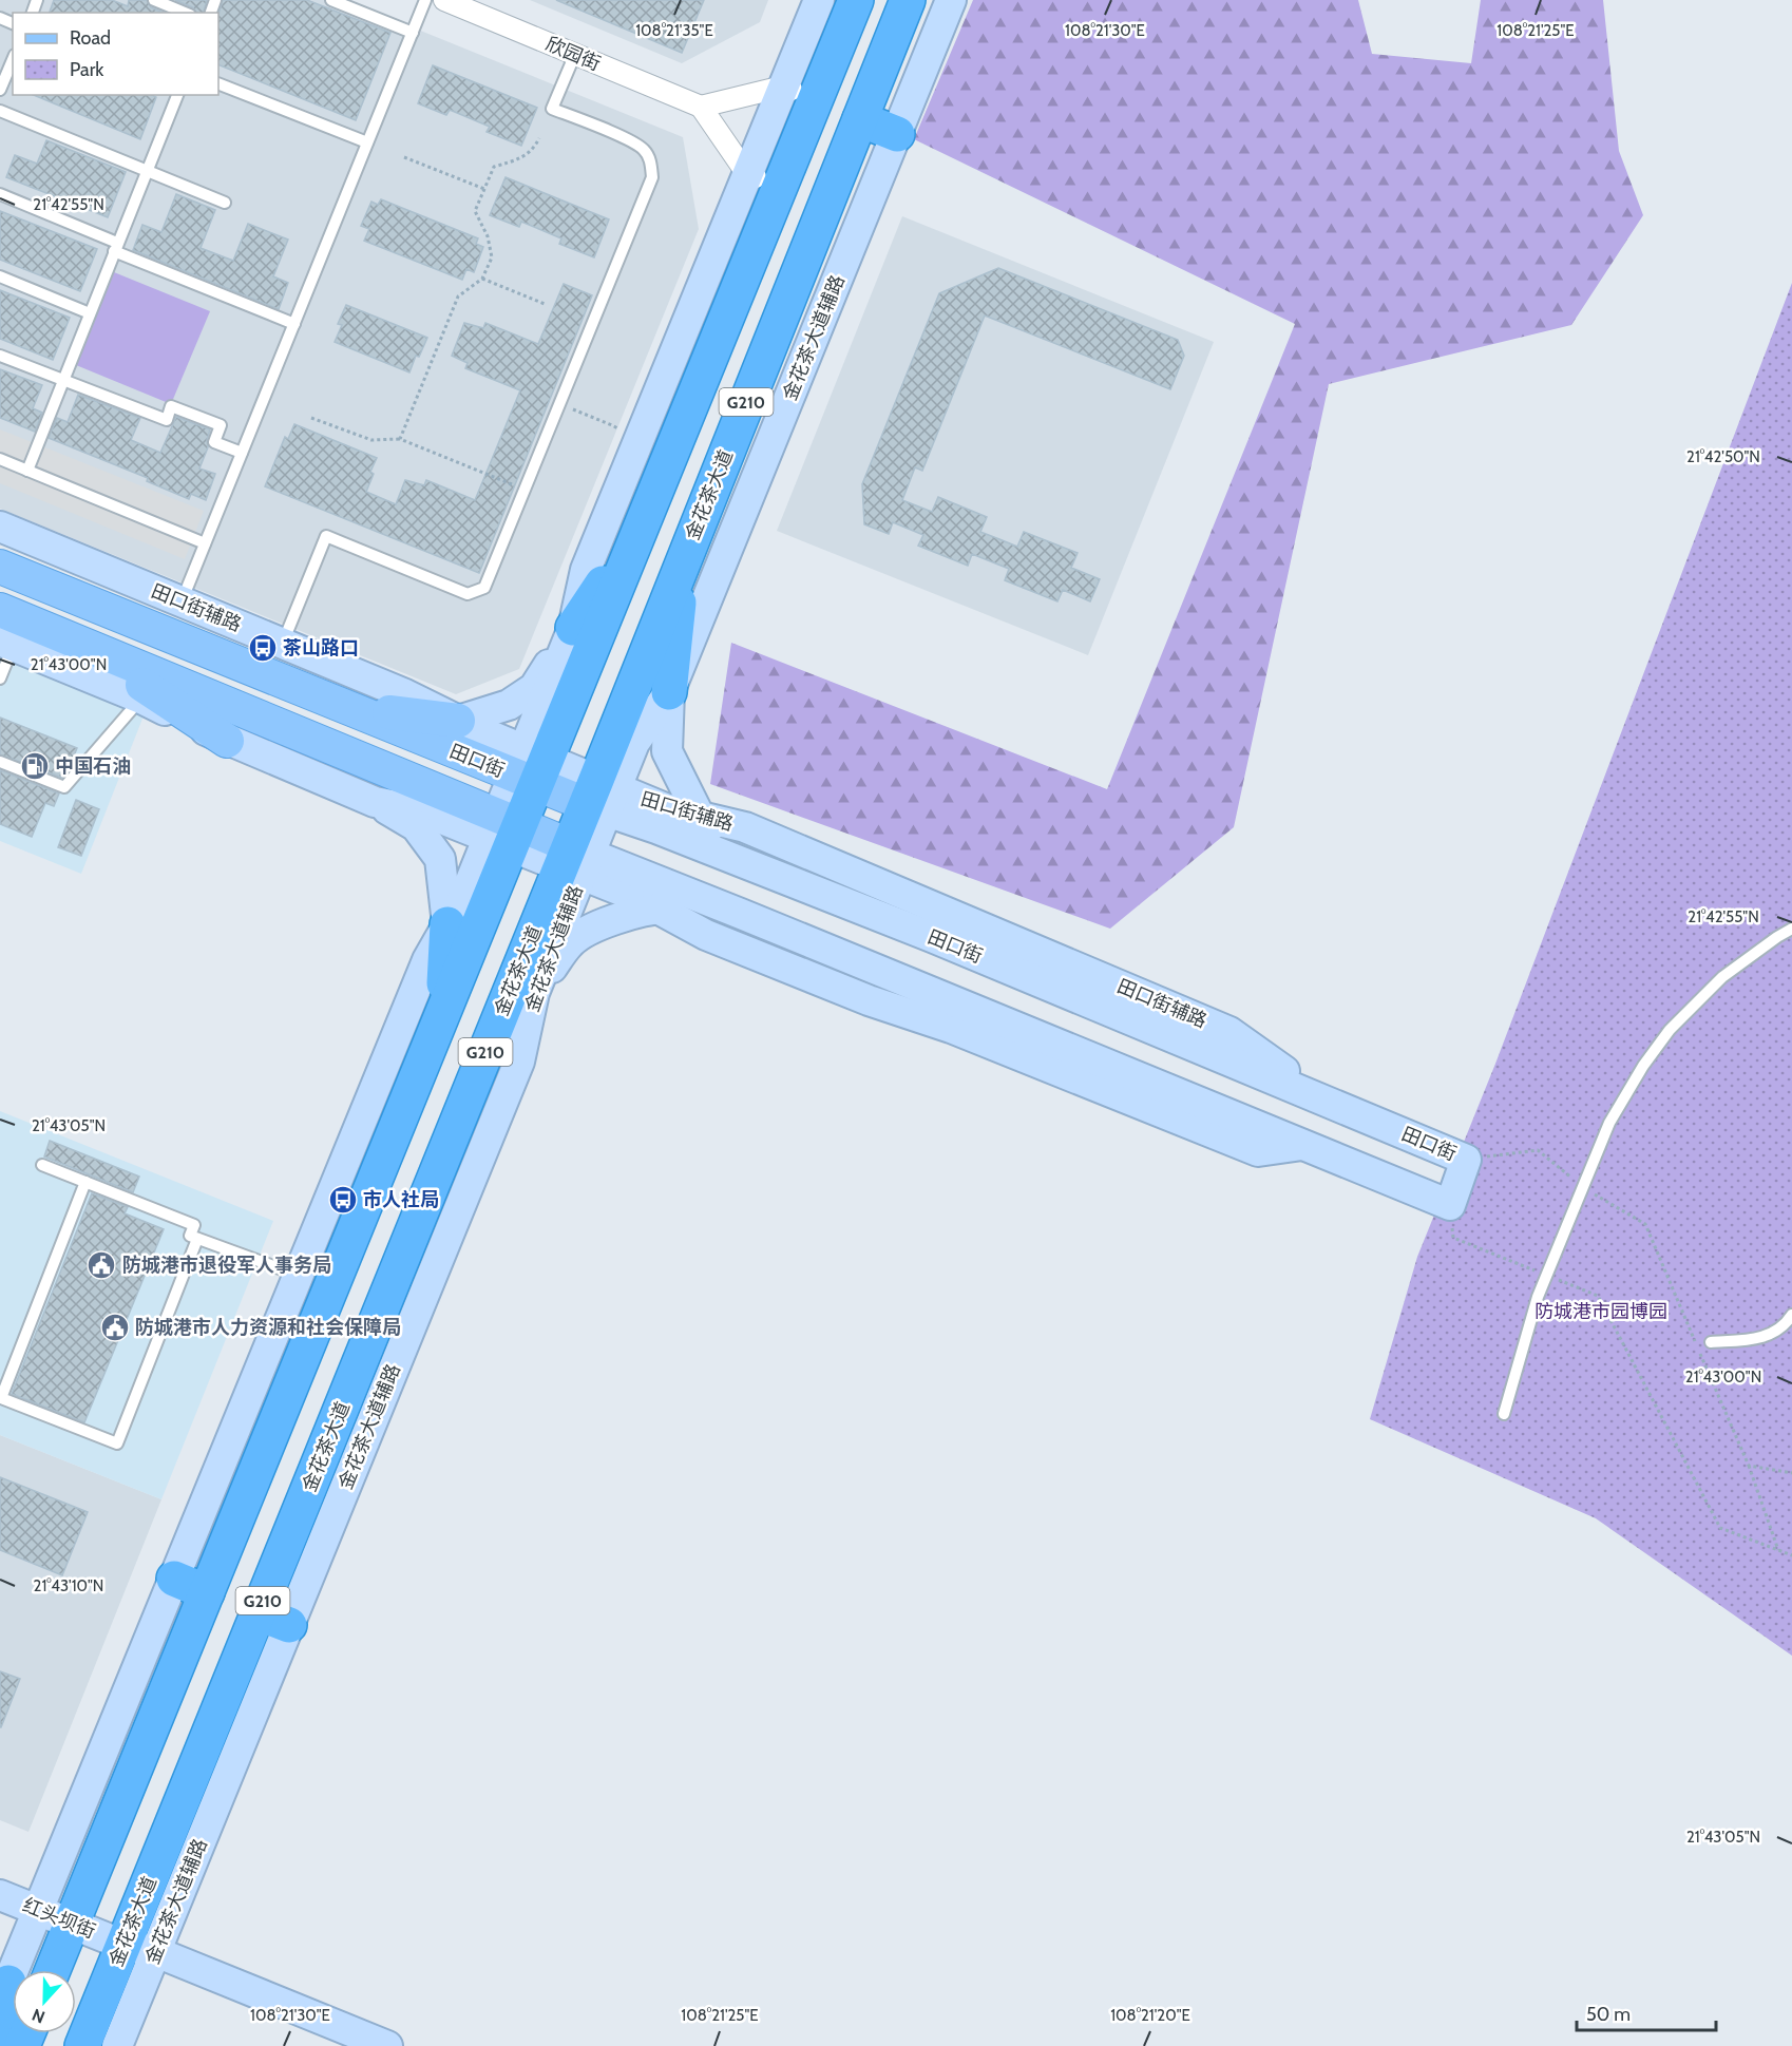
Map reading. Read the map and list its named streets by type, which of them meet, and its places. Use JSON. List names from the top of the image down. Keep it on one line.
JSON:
{"streets":{"highway":["G210","金花茶大道"],"main road":["田口街"],"street":["欣园街","金花茶大道辅路","田口街辅路","红头坝街"]},"crossings":[["金花茶大道辅路","金花茶大道"],["金花茶大道辅路","田口街辅路"],["金花茶大道辅路","田口街"],["金花茶大道辅路","红头坝街"],["G210","田口街辅路"],["G210","田口街"],["G210","红头坝街"],["金花茶大道","田口街辅路"],["金花茶大道","田口街"],["金花茶大道","红头坝街"],["田口街辅路","田口街"]],"parks":["防城港市园博园"],"places":{"bus stop":["茶山路口","市人社局"],"fuel station":["中国石油"],"public building":["防城港市退役军人事务局","防城港市人力资源和社会保障局"]},"legend":["Road","Park"],"scale_bar":"50 m","north":"bottom","coordinates":["108°21'35\"E","108°21'30\"E","108°21'25\"E","21°42'55\"N","21°42'50\"N","21°43'00\"N","21°43'05\"N","21°43'10\"N","108°21'20\"E"]}
